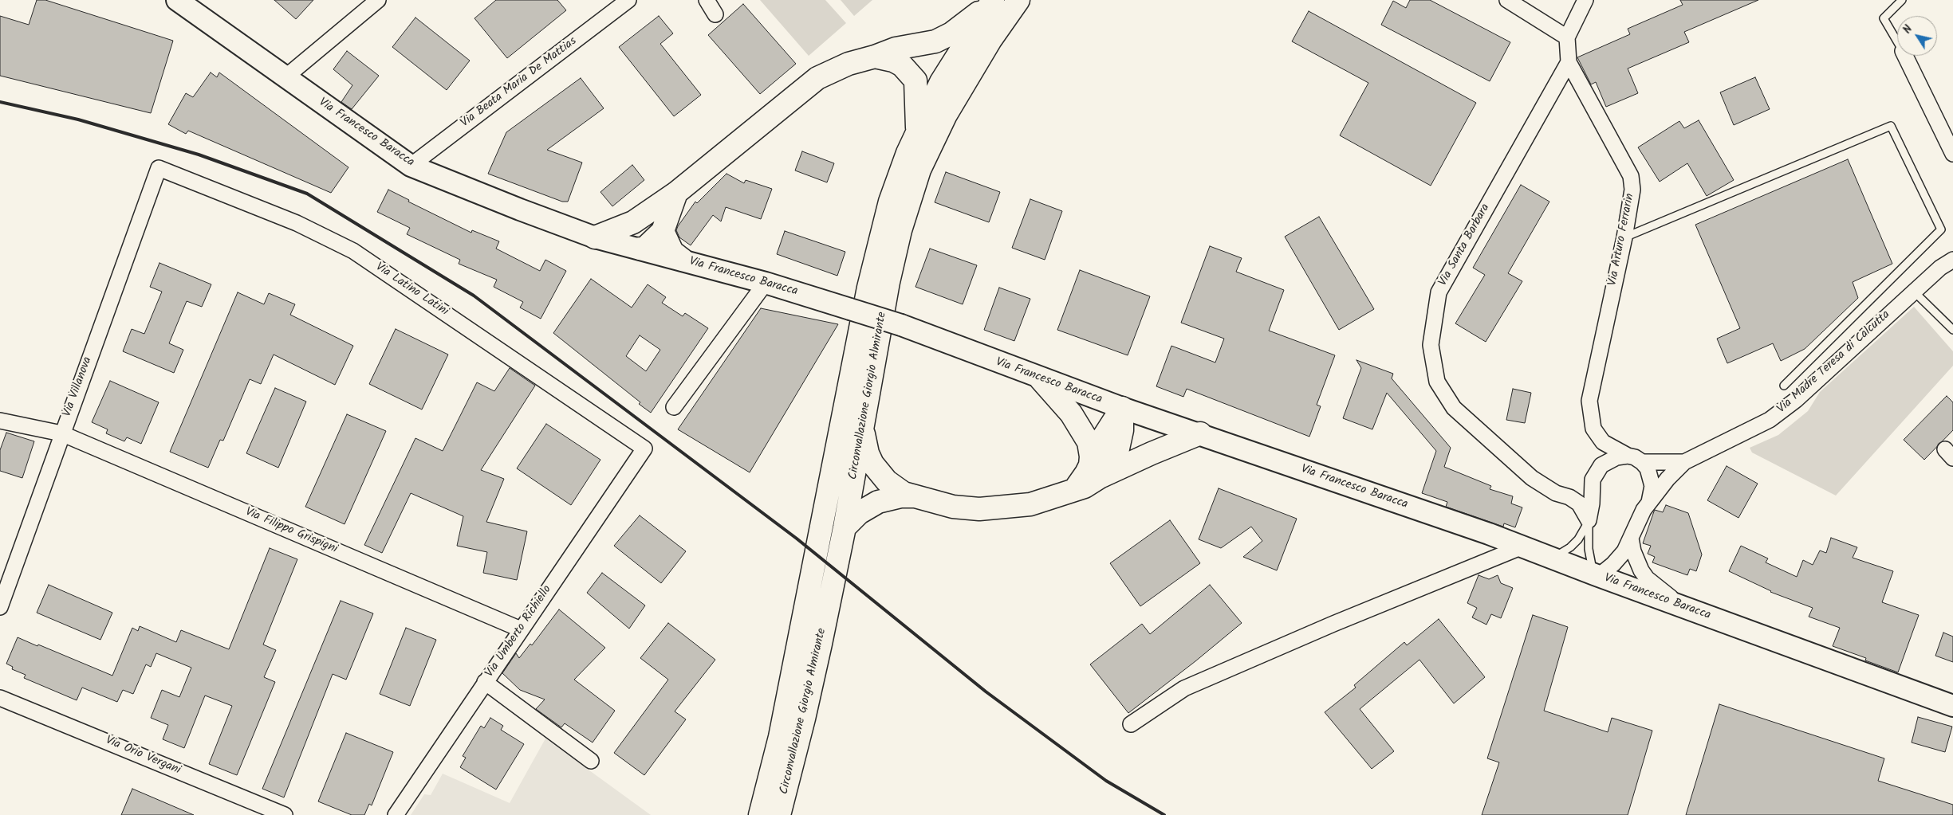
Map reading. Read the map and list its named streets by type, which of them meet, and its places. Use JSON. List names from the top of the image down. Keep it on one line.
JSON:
{"streets":{"highway":["Circonvallazione Giorgio Almirante"],"main road":["Via Francesco Baracca"],"street":["Via Beata Maria De Mattias","Via Arturo Ferrarin","Via Santa Barbara","Via Latino Latini","Via Madre Teresa di Calcutta","Via Villanova","Via Filippo Grispigni","Via Umberto Richiello","Via Orio Vergani"]},"crossings":[["Via Beata Maria De Mattias","Via Francesco Baracca"],["Via Arturo Ferrarin","Via Santa Barbara"],["Via Latino Latini","Via Villanova"],["Via Latino Latini","Via Umberto Richiello"],["Via Villanova","Via Filippo Grispigni"],["Via Filippo Grispigni","Via Umberto Richiello"]],"north":"top left"}
